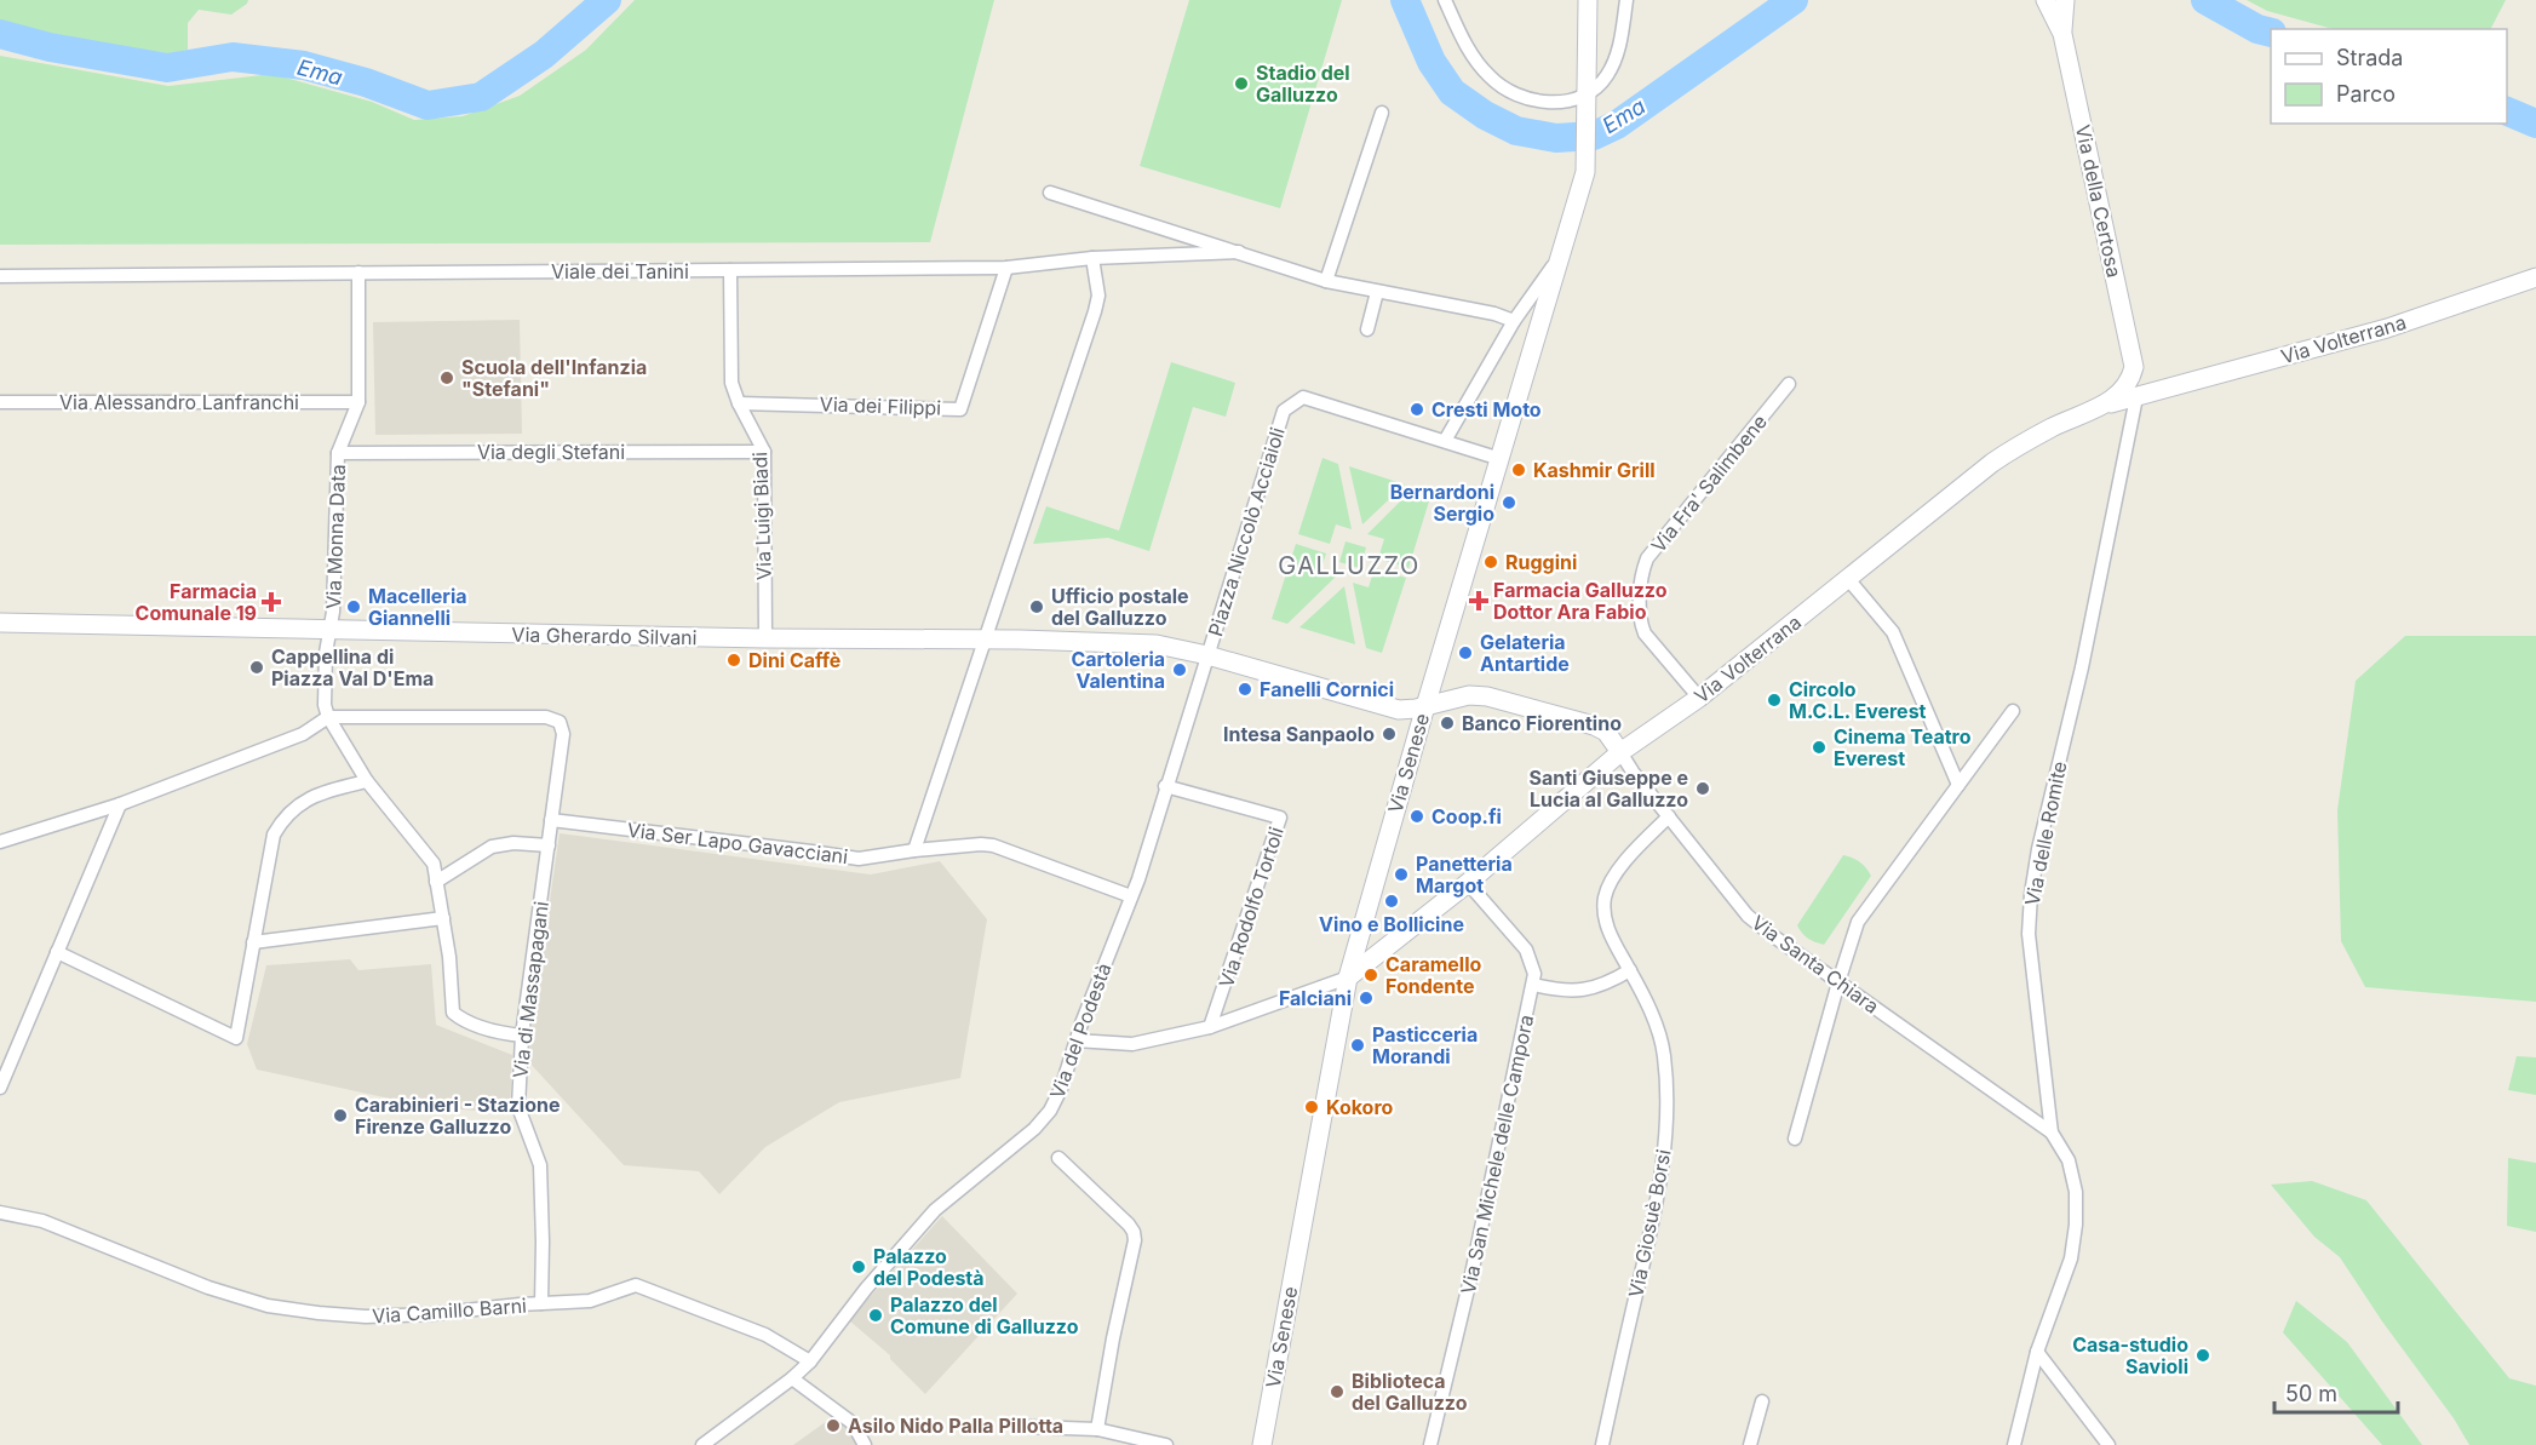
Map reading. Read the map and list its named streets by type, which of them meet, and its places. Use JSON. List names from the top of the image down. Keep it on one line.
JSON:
{"streets":{"main road":["Via della Certosa","Via Volterrana","Piazza Niccolò Acciaioli","Via Gherardo Silvani","Via Senese"],"street":["Viale dei Tanini","Via Alessandro Lanfranchi","Via dei Filippi","Via degli Stefani","Via Fra' Salimbene","Via Luigi Biadi","Via Monna Data","Via delle Romite","Via Ser Lapo Gavacciani","Via Rodolfo Tortoli","Via Santa Chiara","Via di Massapagani","Via del Podestà","Via San Michele delle Campora","Via Giosuè Borsi","Via Camillo Barni"]},"crossings":[["Via della Certosa","Via Volterrana"],["Viale dei Tanini","Via dei Filippi"],["Viale dei Tanini","Via Luigi Biadi"],["Viale dei Tanini","Via Monna Data"],["Via Volterrana","Via Fra' Salimbene"],["Via Volterrana","Piazza Niccolò Acciaioli"],["Via Volterrana","Via Senese"],["Via Volterrana","Via delle Romite"],["Via Volterrana","Via Santa Chiara"],["Via Volterrana","Via San Michele delle Campora"],["Via Alessandro Lanfranchi","Via Monna Data"],["Via dei Filippi","Via Luigi Biadi"],["Via degli Stefani","Via Luigi Biadi"],["Via degli Stefani","Via Monna Data"],["Via Luigi Biadi","Via Gherardo Silvani"],["Piazza Niccolò Acciaioli","Via Gherardo Silvani"],["Piazza Niccolò Acciaioli","Via Senese"],["Piazza Niccolò Acciaioli","Via Santa Chiara"],["Piazza Niccolò Acciaioli","Via del Podestà"],["Via Monna Data","Via Gherardo Silvani"],["Via Monna Data","Via di Massapagani"],["Via Gherardo Silvani","Via del Podestà"],["Via delle Romite","Via Santa Chiara"],["Via Ser Lapo Gavacciani","Via di Massapagani"],["Via Ser Lapo Gavacciani","Via del Podestà"],["Via Rodolfo Tortoli","Via del Podestà"],["Via Santa Chiara","Via Giosuè Borsi"],["Via di Massapagani","Via Camillo Barni"],["Via del Podestà","Via Camillo Barni"]],"districts":["GALLUZZO"],"water":["Ema"],"places":{"other":["Stadio del Galluzzo","Scuola dell'Infanzia \"Stefani\"","Cresti Moto","Kashmir Grill","Bernardoni Sergio","Ruggini","Macelleria Giannelli","Ufficio postale del Galluzzo","Gelateria Antartide","Dini Caffè","Cappellina di Piazza Val D'Ema","Cartoleria Valentina","Fanelli Cornici","Circolo M.C.L. Everest","Banco Fiorentino","Intesa Sanpaolo","Cinema Teatro Everest","Santi Giuseppe e Lucia al Galluzzo","Coop.fi","Panetteria Margot","Vino e Bollicine","Caramello Fondente","Falciani","Pasticceria Morandi","Kokoro","Carabinieri - Stazione Firenze Galluzzo","Palazzo del Podestà","Palazzo del Comune di Galluzzo","Casa-studio Savioli","Biblioteca del Galluzzo","Asilo Nido Palla Pillotta"],"health":["Farmacia Galluzzo Dottor Ara Fabio","Farmacia Comunale 19"]},"legend":["Strada","Parco"],"scale_bar":"50 m"}
